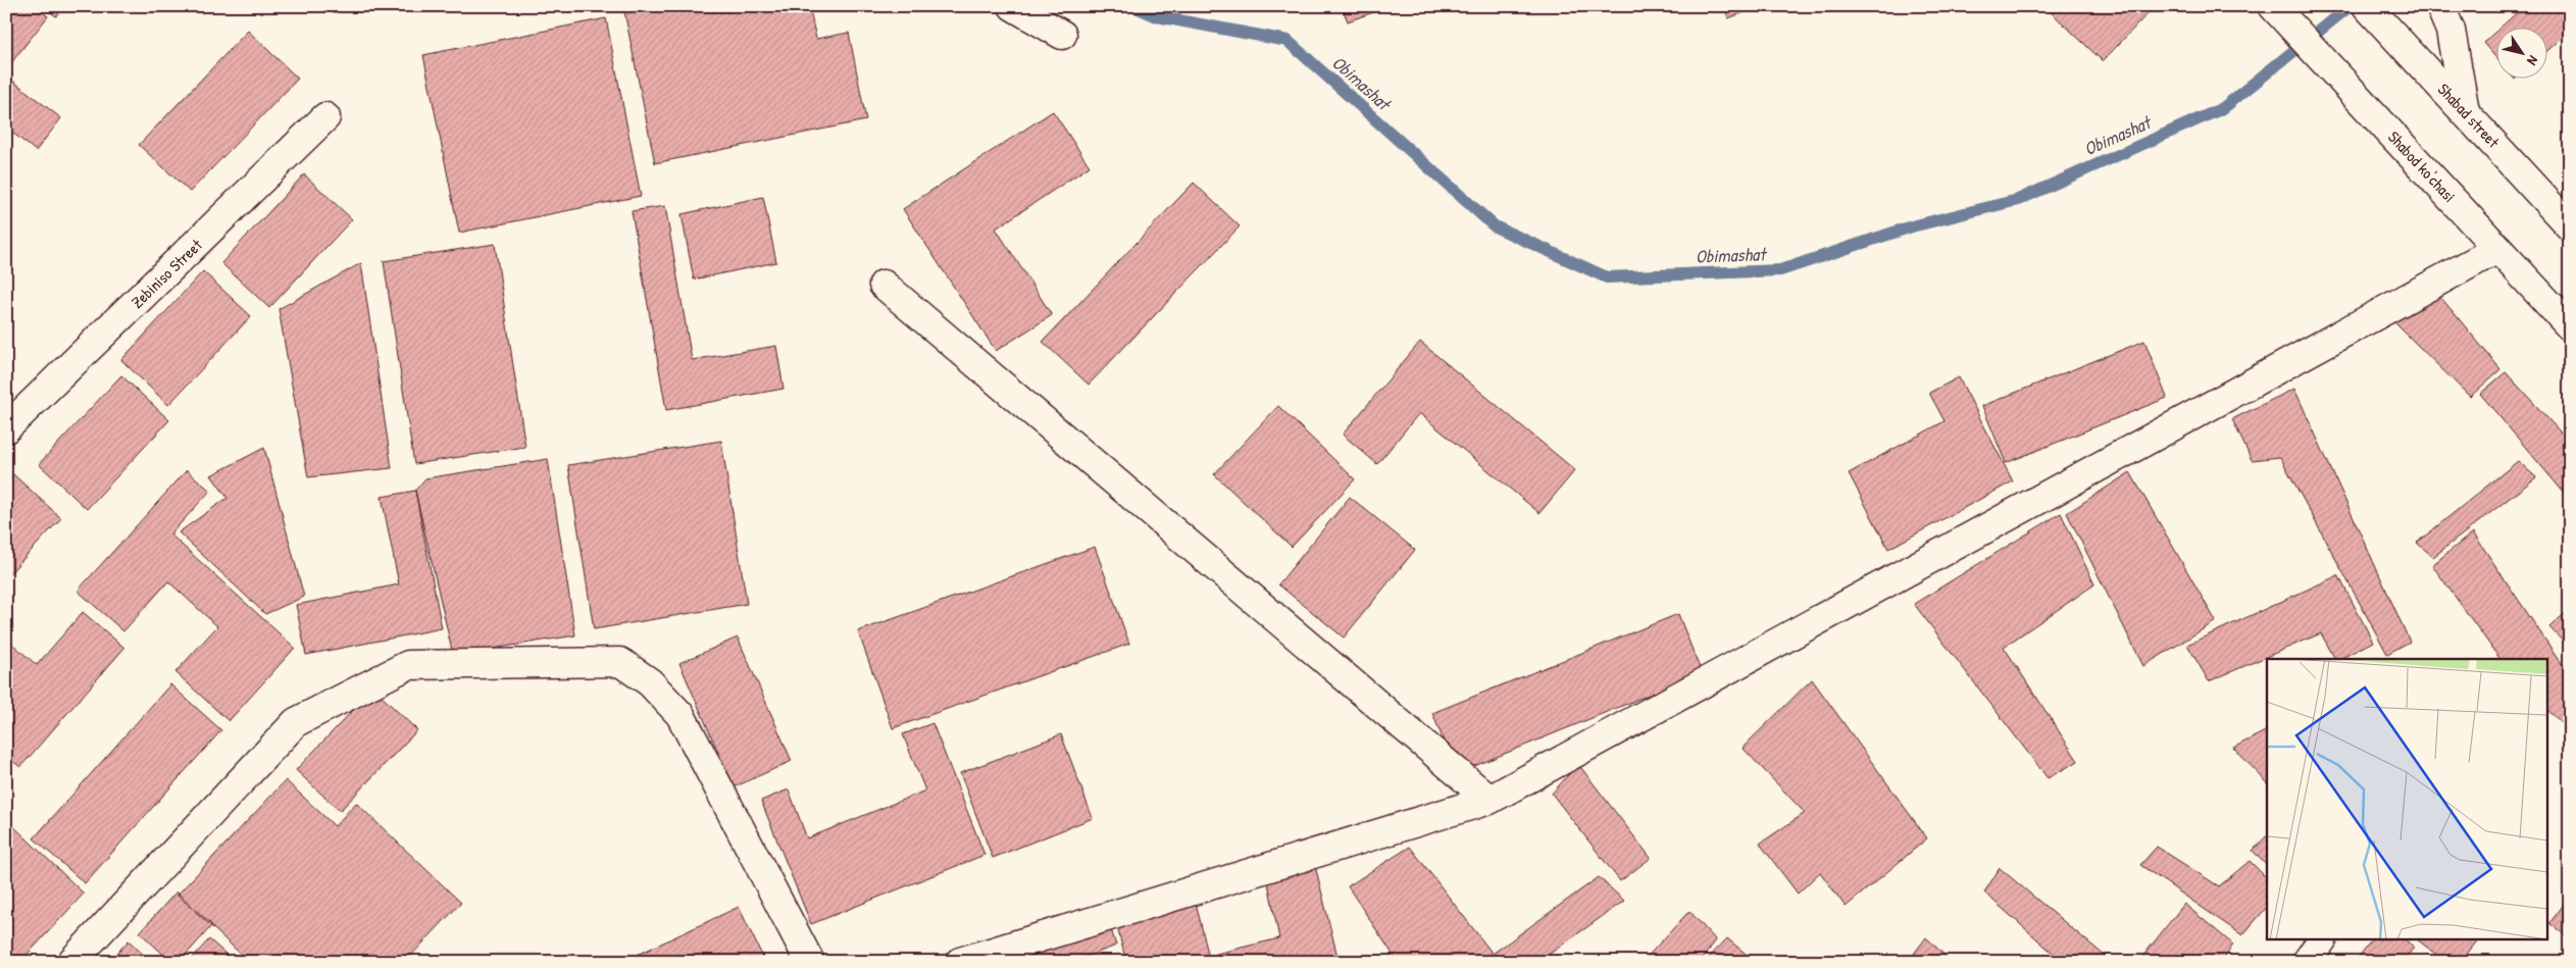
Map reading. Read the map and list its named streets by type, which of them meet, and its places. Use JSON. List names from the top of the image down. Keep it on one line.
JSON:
{"streets":{"street":["Shabad street","Shabod ko'chasi","Zebiniso Street"]},"water":["Obimashat"],"north":"bottom right"}
